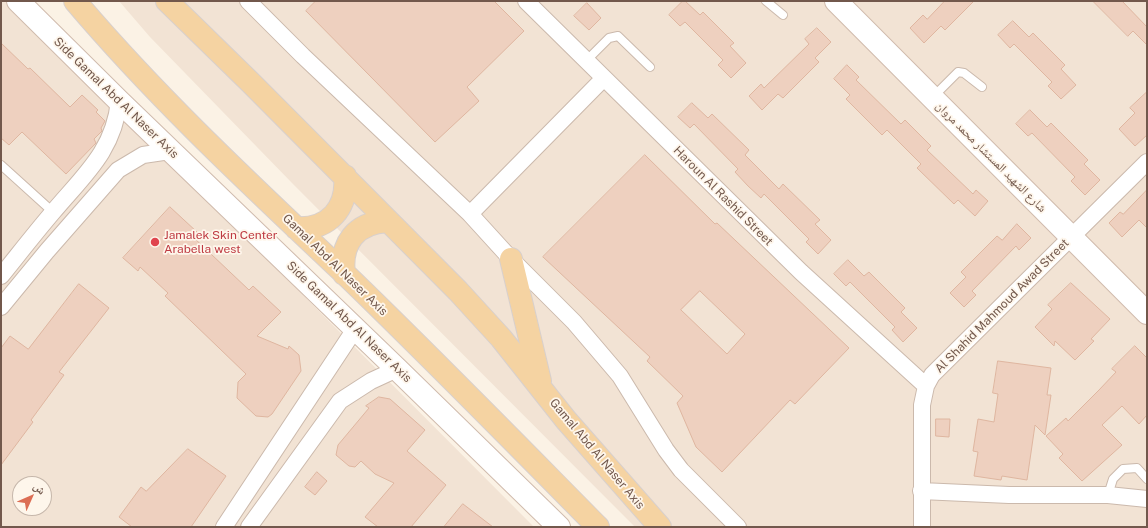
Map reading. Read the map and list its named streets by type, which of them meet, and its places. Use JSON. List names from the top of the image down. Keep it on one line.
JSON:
{"streets":{"main road":["Gamal Abd Al Naser Axis"],"street":["Side Gamal Abd Al Naser Axis","شارع الشهيد المستشار محمد مروان","Haroun Al Rashid Street","Al Shahid Mahmoud Awad Street"]},"crossings":[["شارع الشهيد المستشار محمد مروان","Al Shahid Mahmoud Awad Street"],["Haroun Al Rashid Street","Al Shahid Mahmoud Awad Street"]],"places":["Jamalek Skin Center Arabella west"],"north":"top right"}
